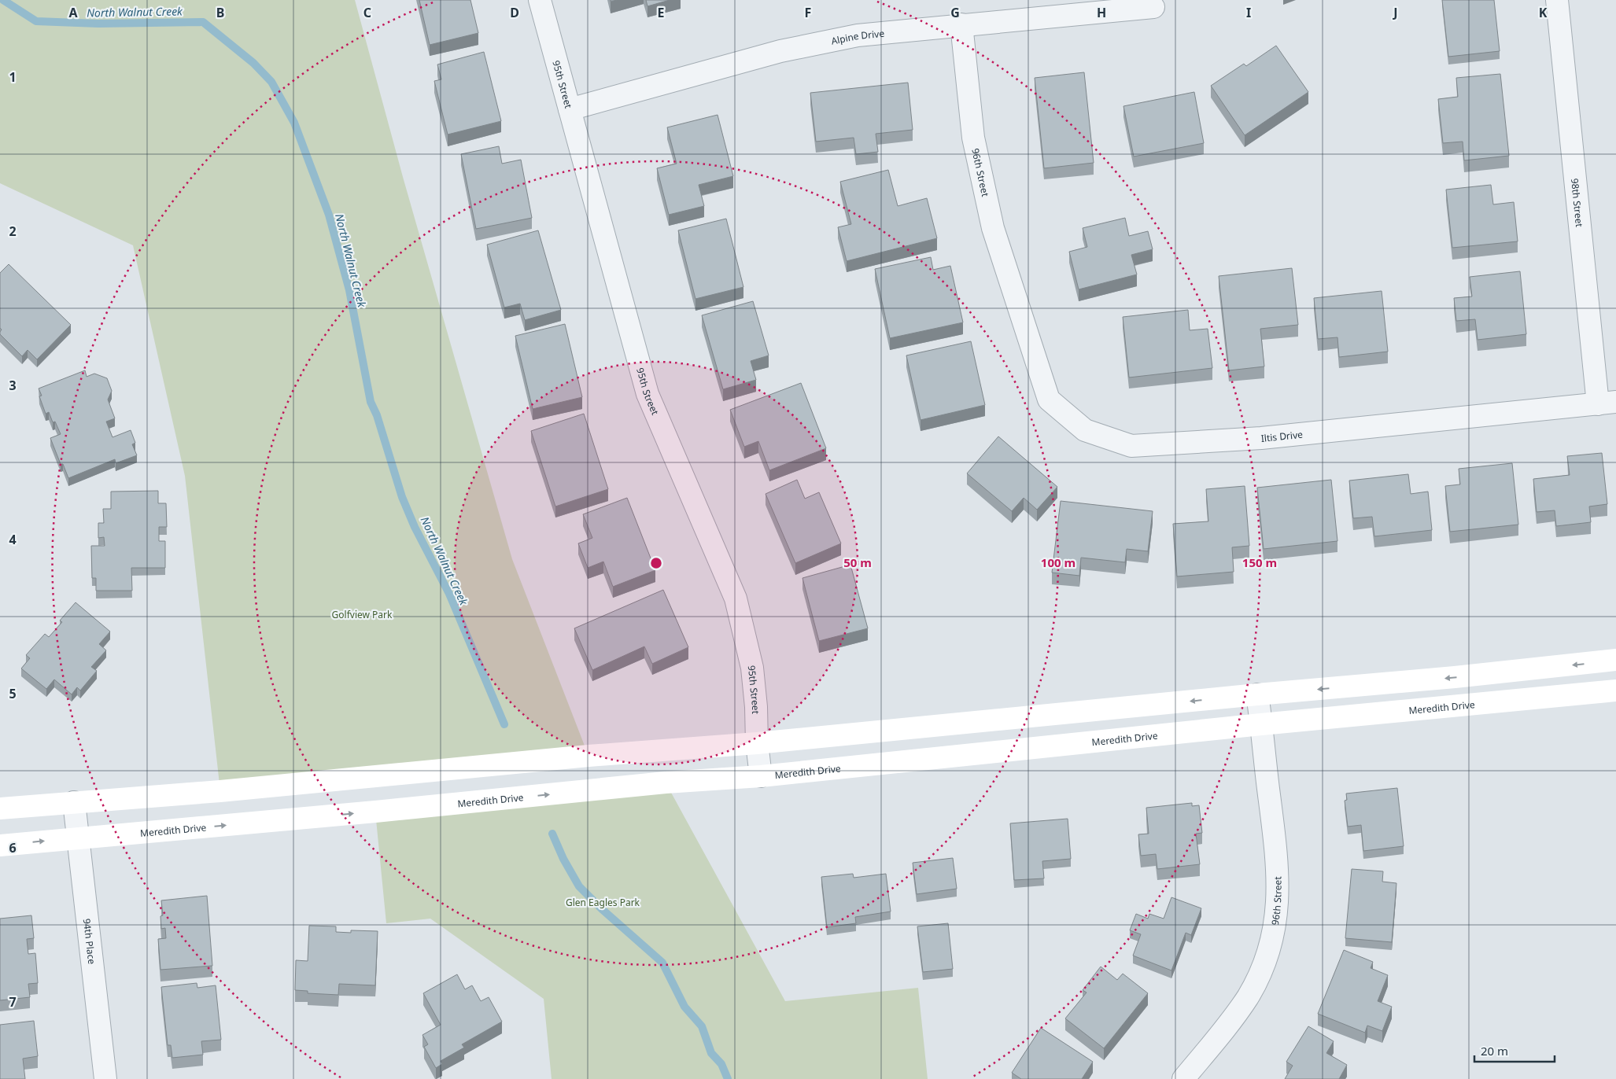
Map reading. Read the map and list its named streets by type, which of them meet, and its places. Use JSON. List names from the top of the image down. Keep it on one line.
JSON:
{"streets":{"main road":["Meredith Drive"],"street":["Alpine Drive","95th Street","96th Street","98th Street","Iltis Drive","94th Place"]},"crossings":[["Alpine Drive","95th Street"],["Alpine Drive","96th Street"],["95th Street","Meredith Drive"],["96th Street","Iltis Drive"],["96th Street","Meredith Drive"],["98th Street","Iltis Drive"],["Meredith Drive","94th Place"]],"water":["North Walnut Creek"],"parks":["Golfview Park","Glen Eagles Park"],"scale_bar":"20 m","grid":{"columns":["A","B","C","D","E","F","G","H","I","J","K"],"rows":["1","2","3","4","5","6","7"]},"rings":["50 m","100 m","150 m"]}
